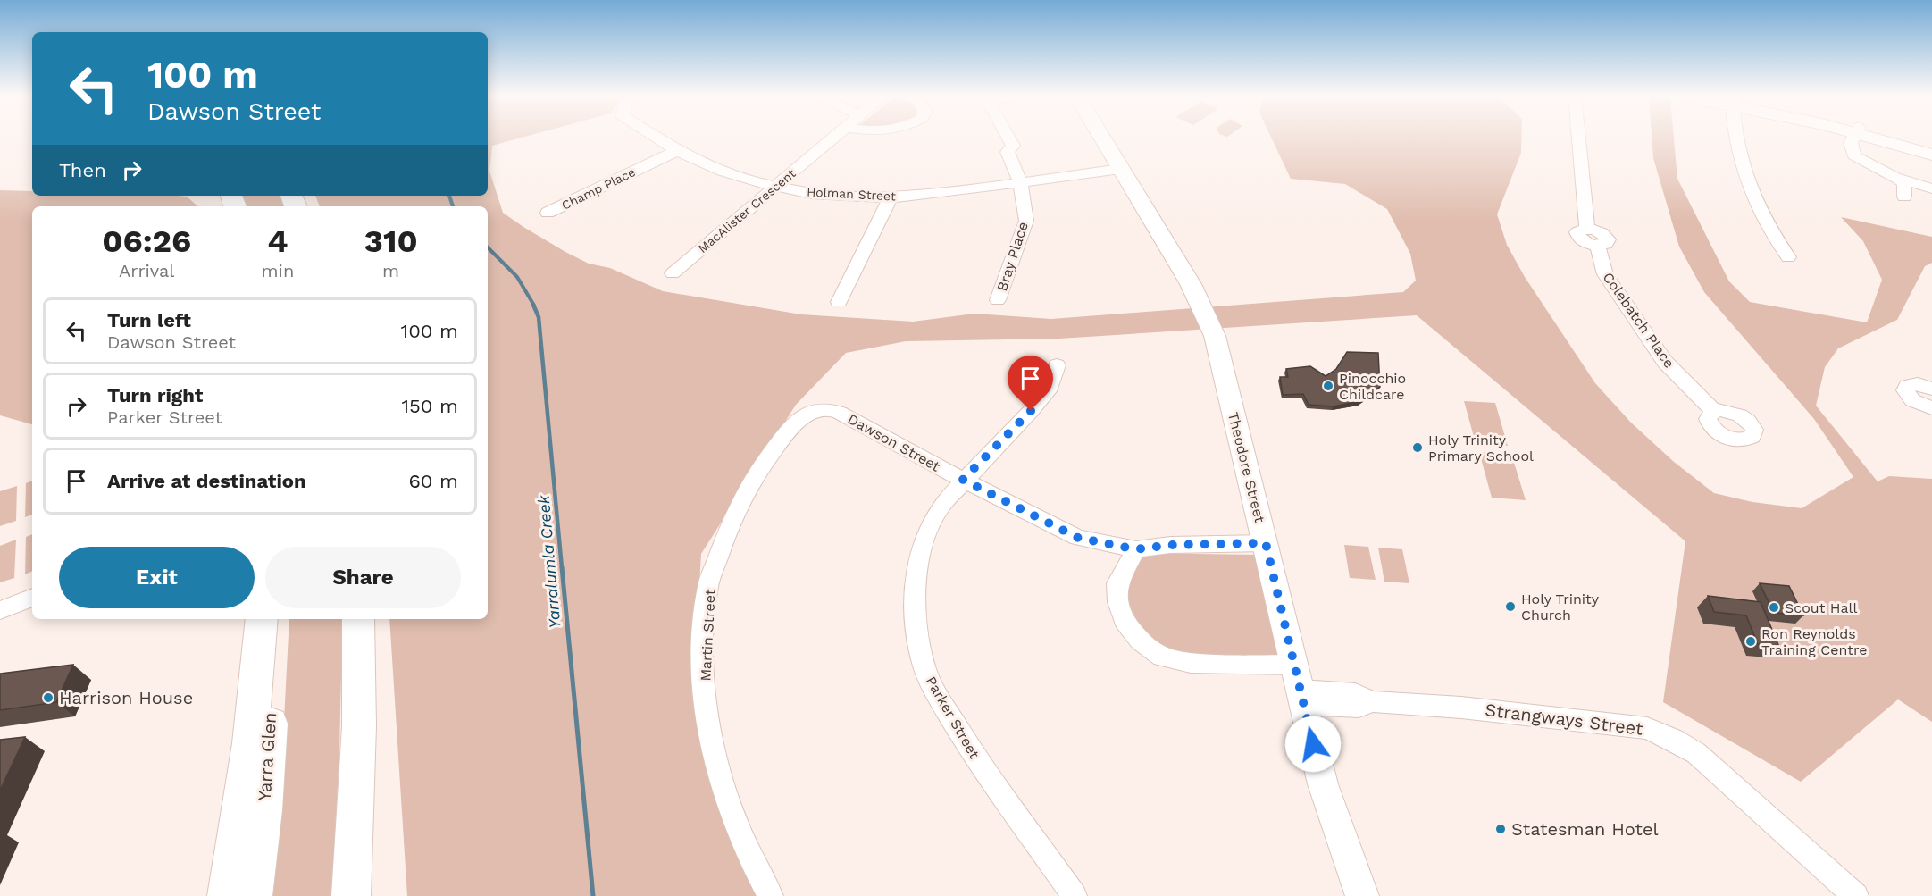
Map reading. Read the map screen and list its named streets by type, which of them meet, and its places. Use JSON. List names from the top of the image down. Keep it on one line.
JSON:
{"streets":{"highway":["Yarra Glen"],"main road":["Theodore Street"],"street":["Champ Place","Holman Street","MacAlister Crescent","Bray Place","Colebatch Place","Dawson Street","Martin Street","Parker Street","Strangways Street"]},"crossings":[["Champ Place","Holman Street"],["Holman Street","MacAlister Crescent"],["Holman Street","Bray Place"],["Holman Street","Theodore Street"],["Dawson Street","Theodore Street"],["Dawson Street","Martin Street"],["Dawson Street","Parker Street"],["Theodore Street","Strangways Street"]],"water":["Yarralumla Creek"],"places":["Pinocchio Childcare","Holy Trinity Primary School","Holy Trinity Church","Scout Hall","Ron Reynolds Training Centre","Harrison House","Statesman Hotel"],"page":{"turn":["100 m","Dawson Street"],"then":"Then","eta":["06:26","Arrival","4","min","310","m"],"list":[{"name":"Turn left","note":"Dawson Street","value":"100 m"},{"name":"Turn right","note":"Parker Street","value":"150 m"},{"name":"Arrive at destination","value":"60 m"}],"buttons":["Exit","Share"]}}
